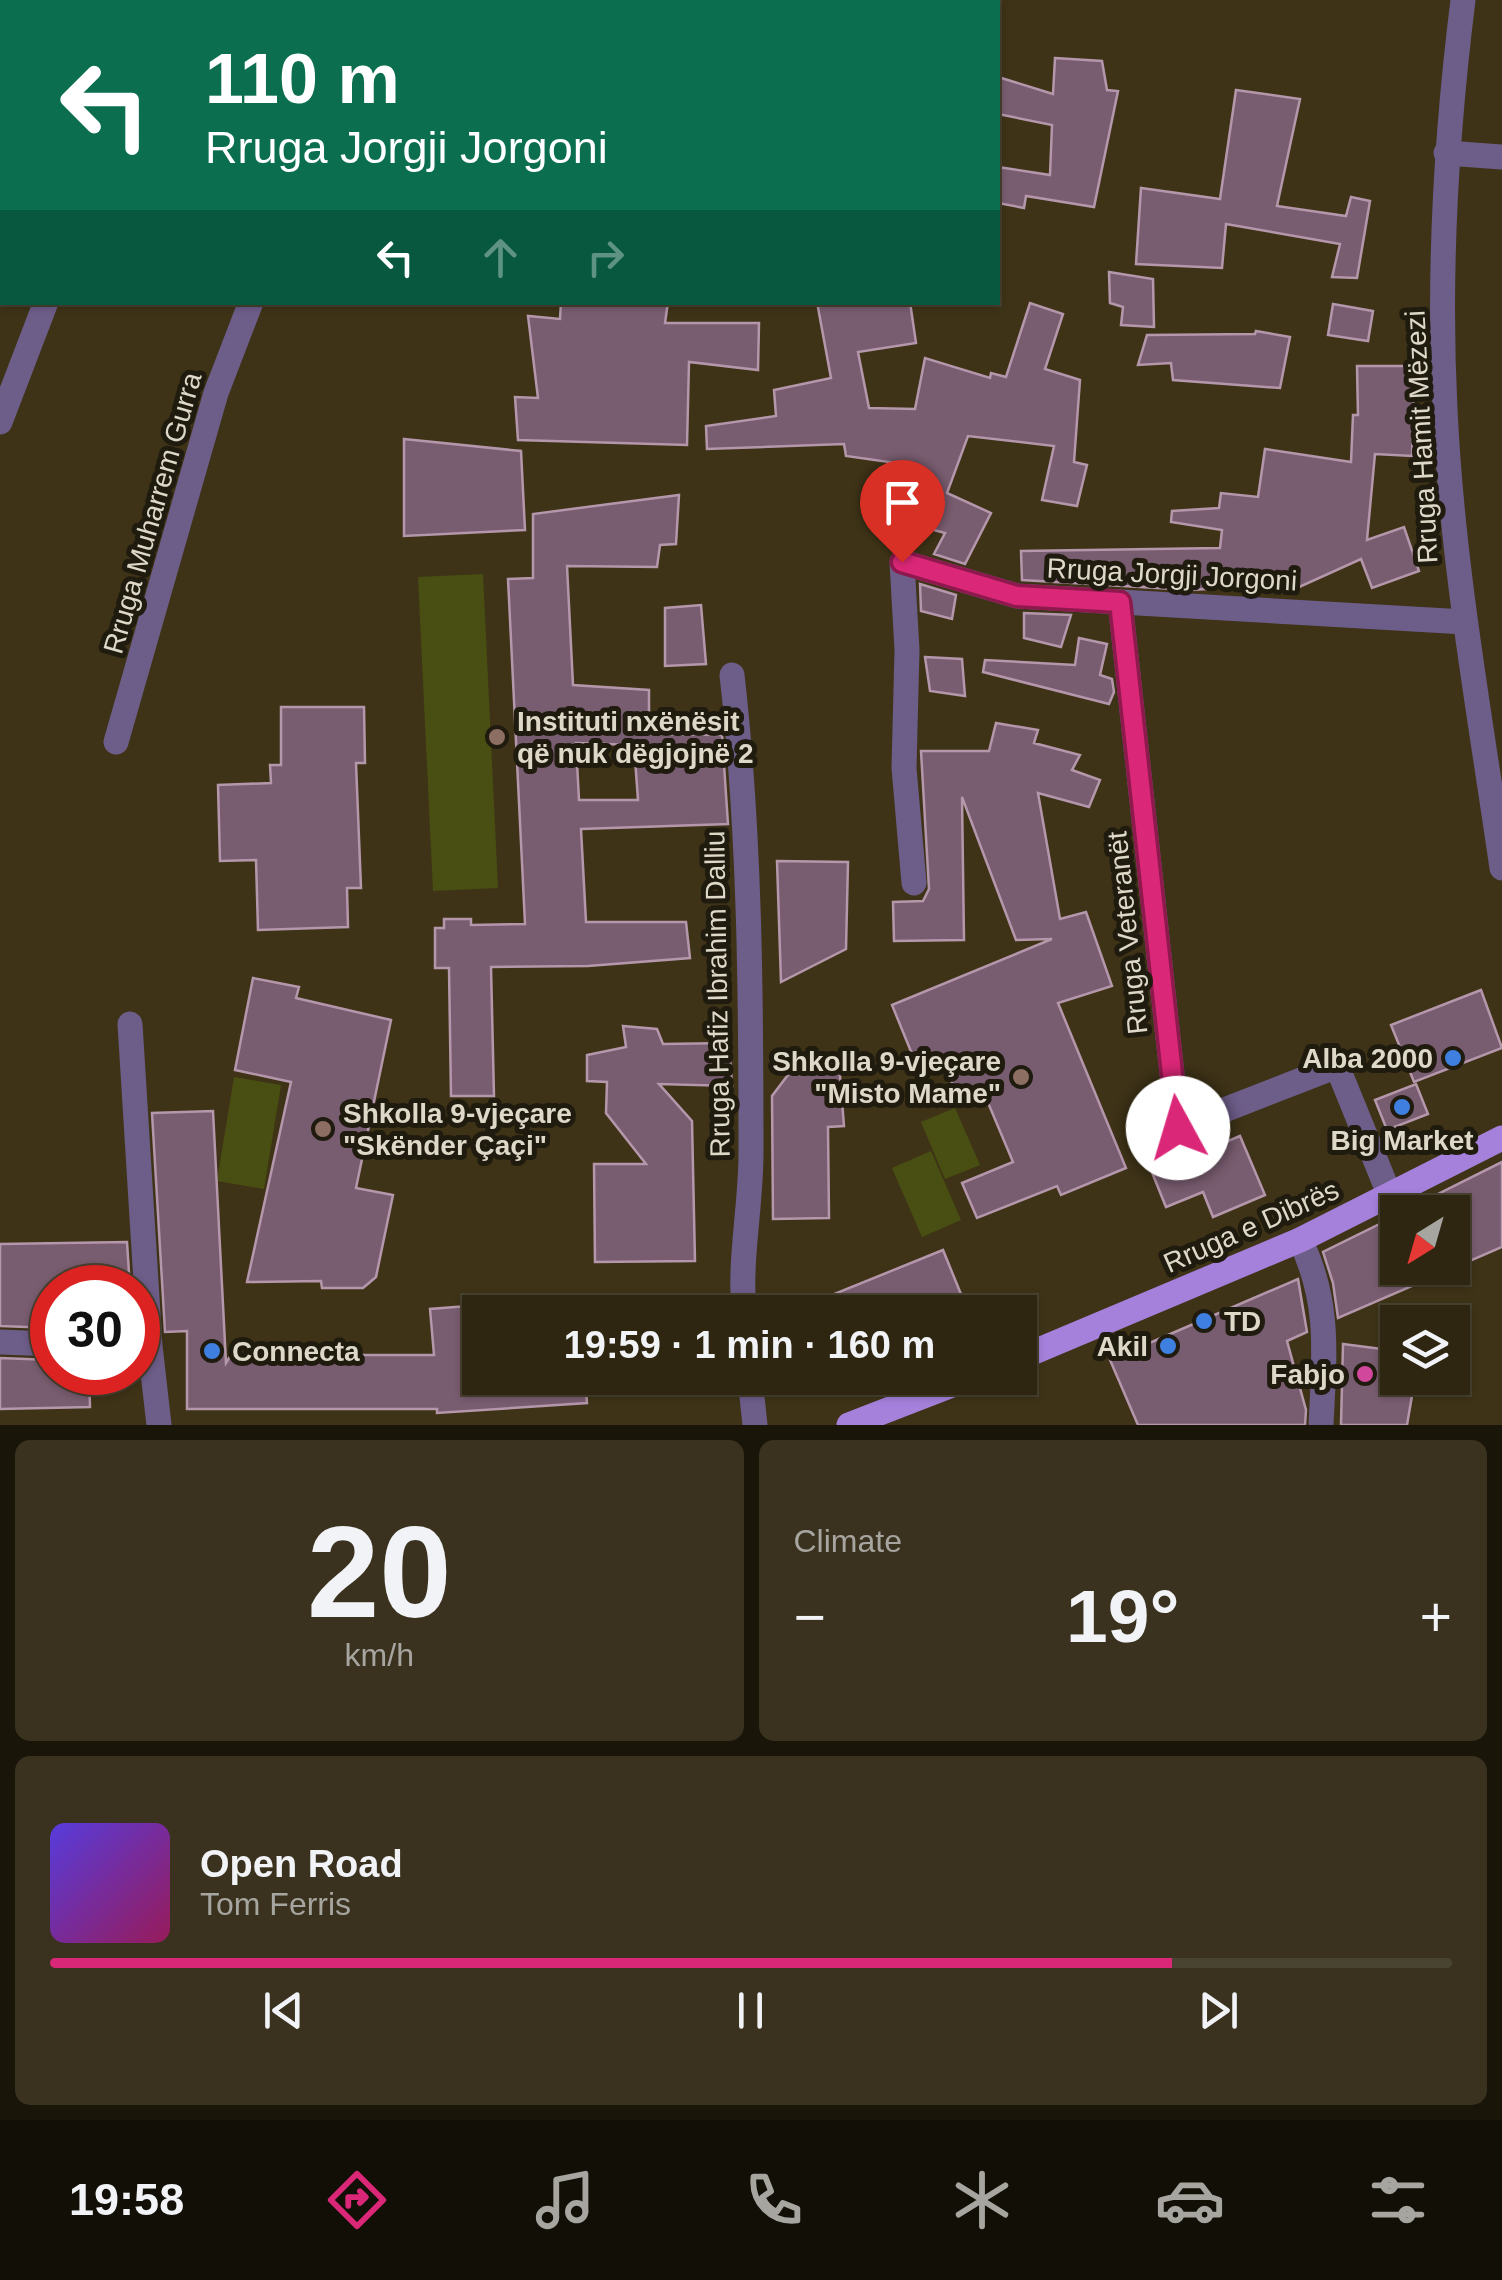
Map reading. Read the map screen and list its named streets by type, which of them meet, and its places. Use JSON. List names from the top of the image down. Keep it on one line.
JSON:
{"streets":{"main road":["Rruga e Dibrës"],"street":["Rruga Hamit Mëzezi","Rruga Muharrem Gurra","Rruga Jorgji Jorgoni","Rruga Veteranët","Rruga Hafiz Ibrahim Dalliu"]},"crossings":[["Rruga Hamit Mëzezi","Rruga Jorgji Jorgoni"],["Rruga Jorgji Jorgoni","Rruga Veteranët"]],"places":["Instituti nxënësit që nuk dëgjojnë 2","Alba 2000","Shkolla 9-vjeçare \"Misto Mame\"","Big Market","Shkolla 9-vjeçare \"Skënder Çaçi\"","TD","Akil","Connecta","Fabjo"],"north":"bottom left","page":{"turn":["110 m","Rruga Jorgji Jorgoni"],"limit":"30","trip":"19:59 · 1 min · 160 m","tile":[["20","km/h"],"Climate"],"heat":["−","19°","+"],"song":["Open Road","Tom Ferris"],"tabs":"19:58"}}
